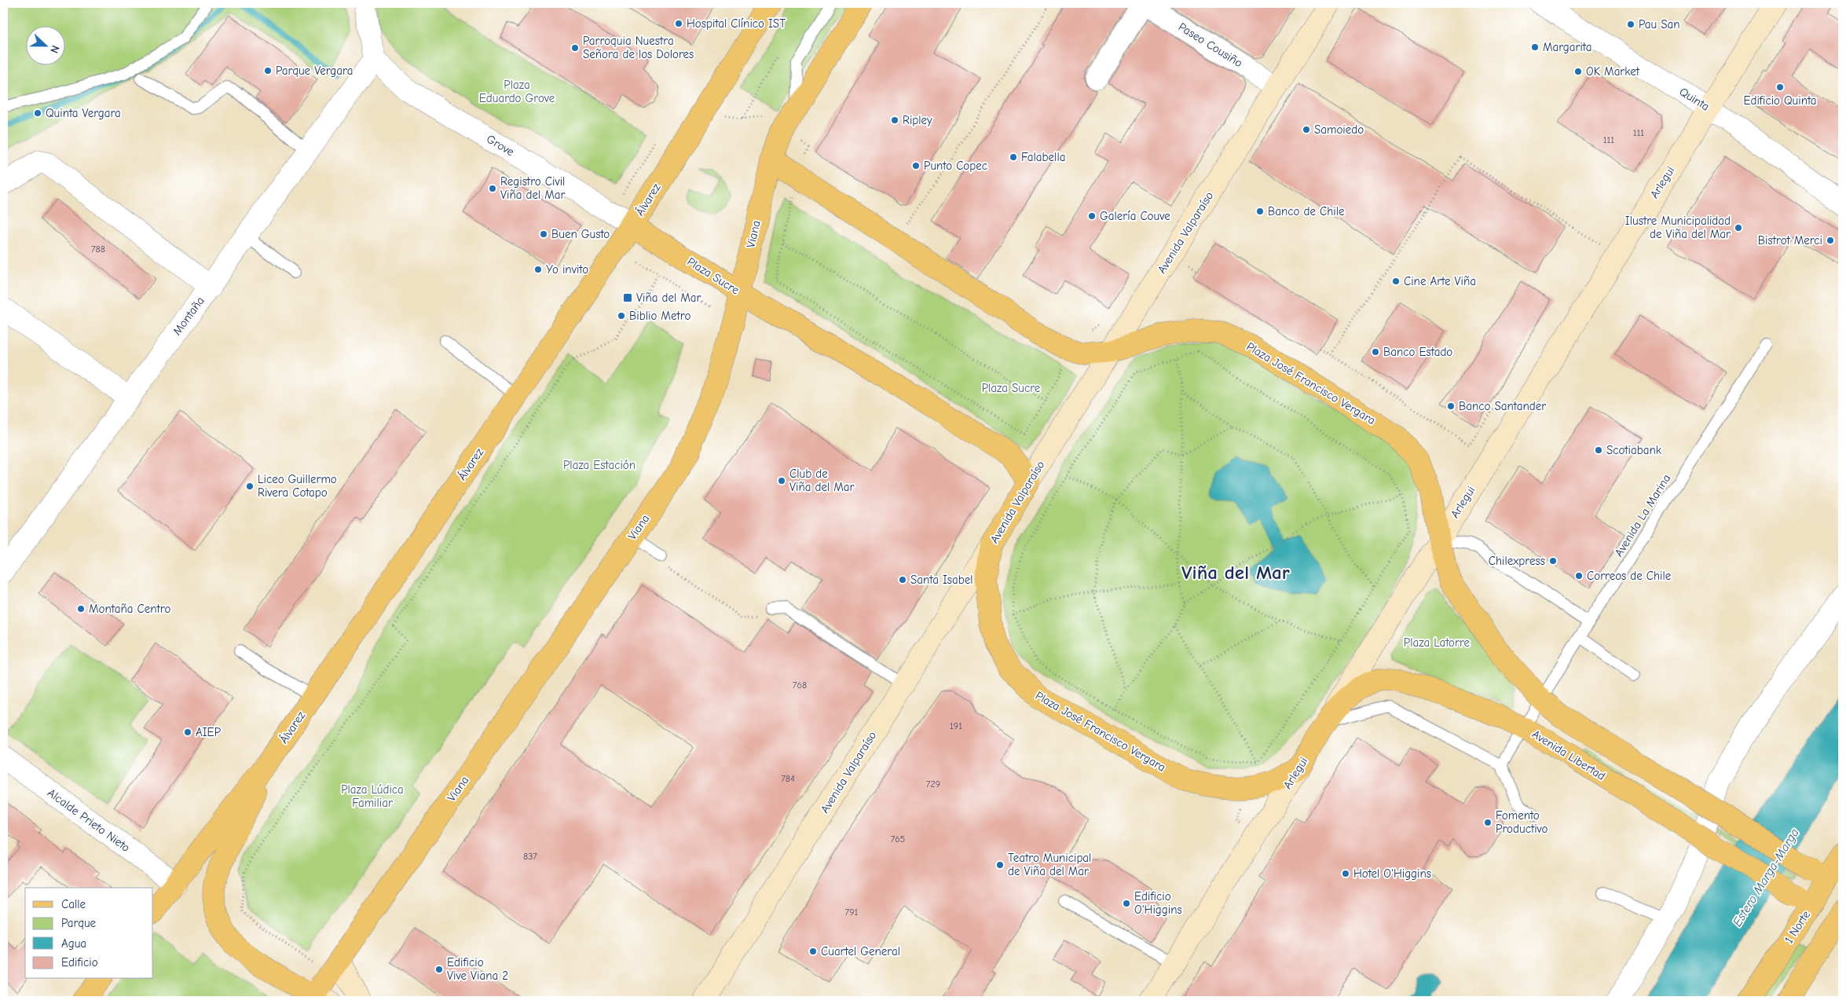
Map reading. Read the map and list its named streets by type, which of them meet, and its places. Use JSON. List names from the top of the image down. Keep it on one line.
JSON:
{"streets":{"main road":["Arlegui","Álvarez","Avenida Valparaíso","Viana","Plaza Sucre","Plaza José Francisco Vergara","Avenida Libertad","1 Norte"],"street":["Paseo Cousiño","Quinta","Grove","Montaña","Alcalde Prieto Nieto"],"lane":["Avenida La Marina"]},"crossings":[["Paseo Cousiño","Avenida Valparaíso"],["Quinta","Arlegui"],["Grove","Álvarez"],["Grove","Plaza Sucre"],["Grove","Montaña"],["Arlegui","Plaza José Francisco Vergara"],["Álvarez","Plaza Sucre"],["Álvarez","Alcalde Prieto Nieto"],["Avenida Valparaíso","Plaza Sucre"],["Avenida Valparaíso","Plaza José Francisco Vergara"],["Viana","Plaza Sucre"],["Avenida La Marina","Avenida Libertad"],["Avenida Libertad","1 Norte"]],"districts":["Viña del Mar"],"water":["Estero Marga-Marga"],"parks":["Plaza Eduardo Grove","Plaza Sucre","Plaza Estación","Plaza Latorre","Plaza Lúdica Familiar"],"places":{"other":["Hospital Clínico IST","Pau San","Margarita","Parroquia Nuestra Señora de los Dolores","Parque Vergara","OK Market","Edificio Quinta","Quinta Vergara","Ripley","Samoiedo","Falabella","Punto Copec","Registro Civil Viña del Mar","Banco de Chile","Galería Couve","Ilustre Municipalidad de Viña del Mar","Buen Gusto","Bistrot Merci","Yo invito","Cine Arte Viña","Biblio Metro","Banco Estado","Banco Santander","Scotiabank","Club de Viña del Mar","Liceo Guillermo Rivera Cotapo","Chilexpress","Correos de Chile","Santa Isabel","Montaña Centro","AIEP","Fomento Productivo","Teatro Municipal de Viña del Mar","Hotel O'Higgins","Edificio O'Higgins","Cuartel General","Edificio Vive Viana 2"],"transit":["Viña del Mar"]},"house_numbers":["111","111","788","768","191","784","729","765","837","791"],"legend":["Calle","Parque","Agua","Edificio"],"north":"right"}
